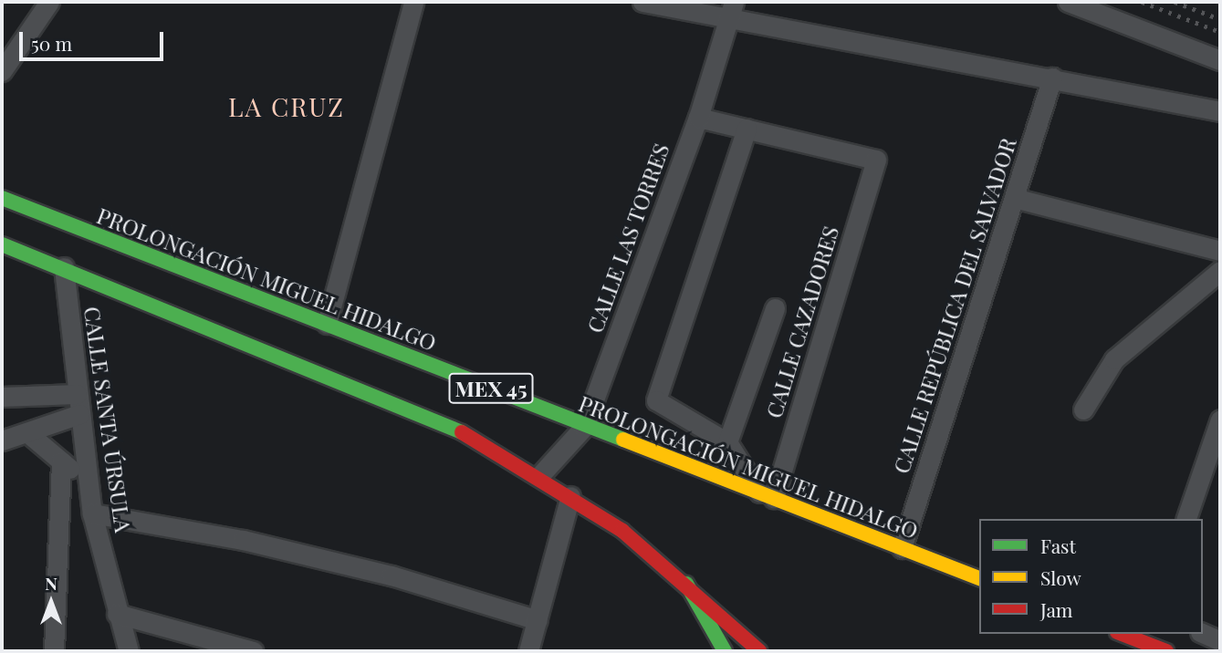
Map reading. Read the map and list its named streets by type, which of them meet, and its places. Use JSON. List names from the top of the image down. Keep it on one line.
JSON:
{"streets":{"main road":["PROLONGACIÓN MIGUEL HIDALGO","MEX 45"],"street":["CALLE LAS TORRES","CALLE REPÚBLICA DEL SALVADOR","CALLE CAZADORES","CALLE SANTA ÚRSULA"]},"crossings":[["CALLE LAS TORRES","PROLONGACIÓN MIGUEL HIDALGO"],["CALLE LAS TORRES","MEX 45"],["PROLONGACIÓN MIGUEL HIDALGO","CALLE REPÚBLICA DEL SALVADOR"],["PROLONGACIÓN MIGUEL HIDALGO","CALLE CAZADORES"],["MEX 45","CALLE SANTA ÚRSULA"]],"districts":["LA CRUZ"],"legend":["Fast","Slow","Jam"],"scale_bar":"50 m","north":"top"}
